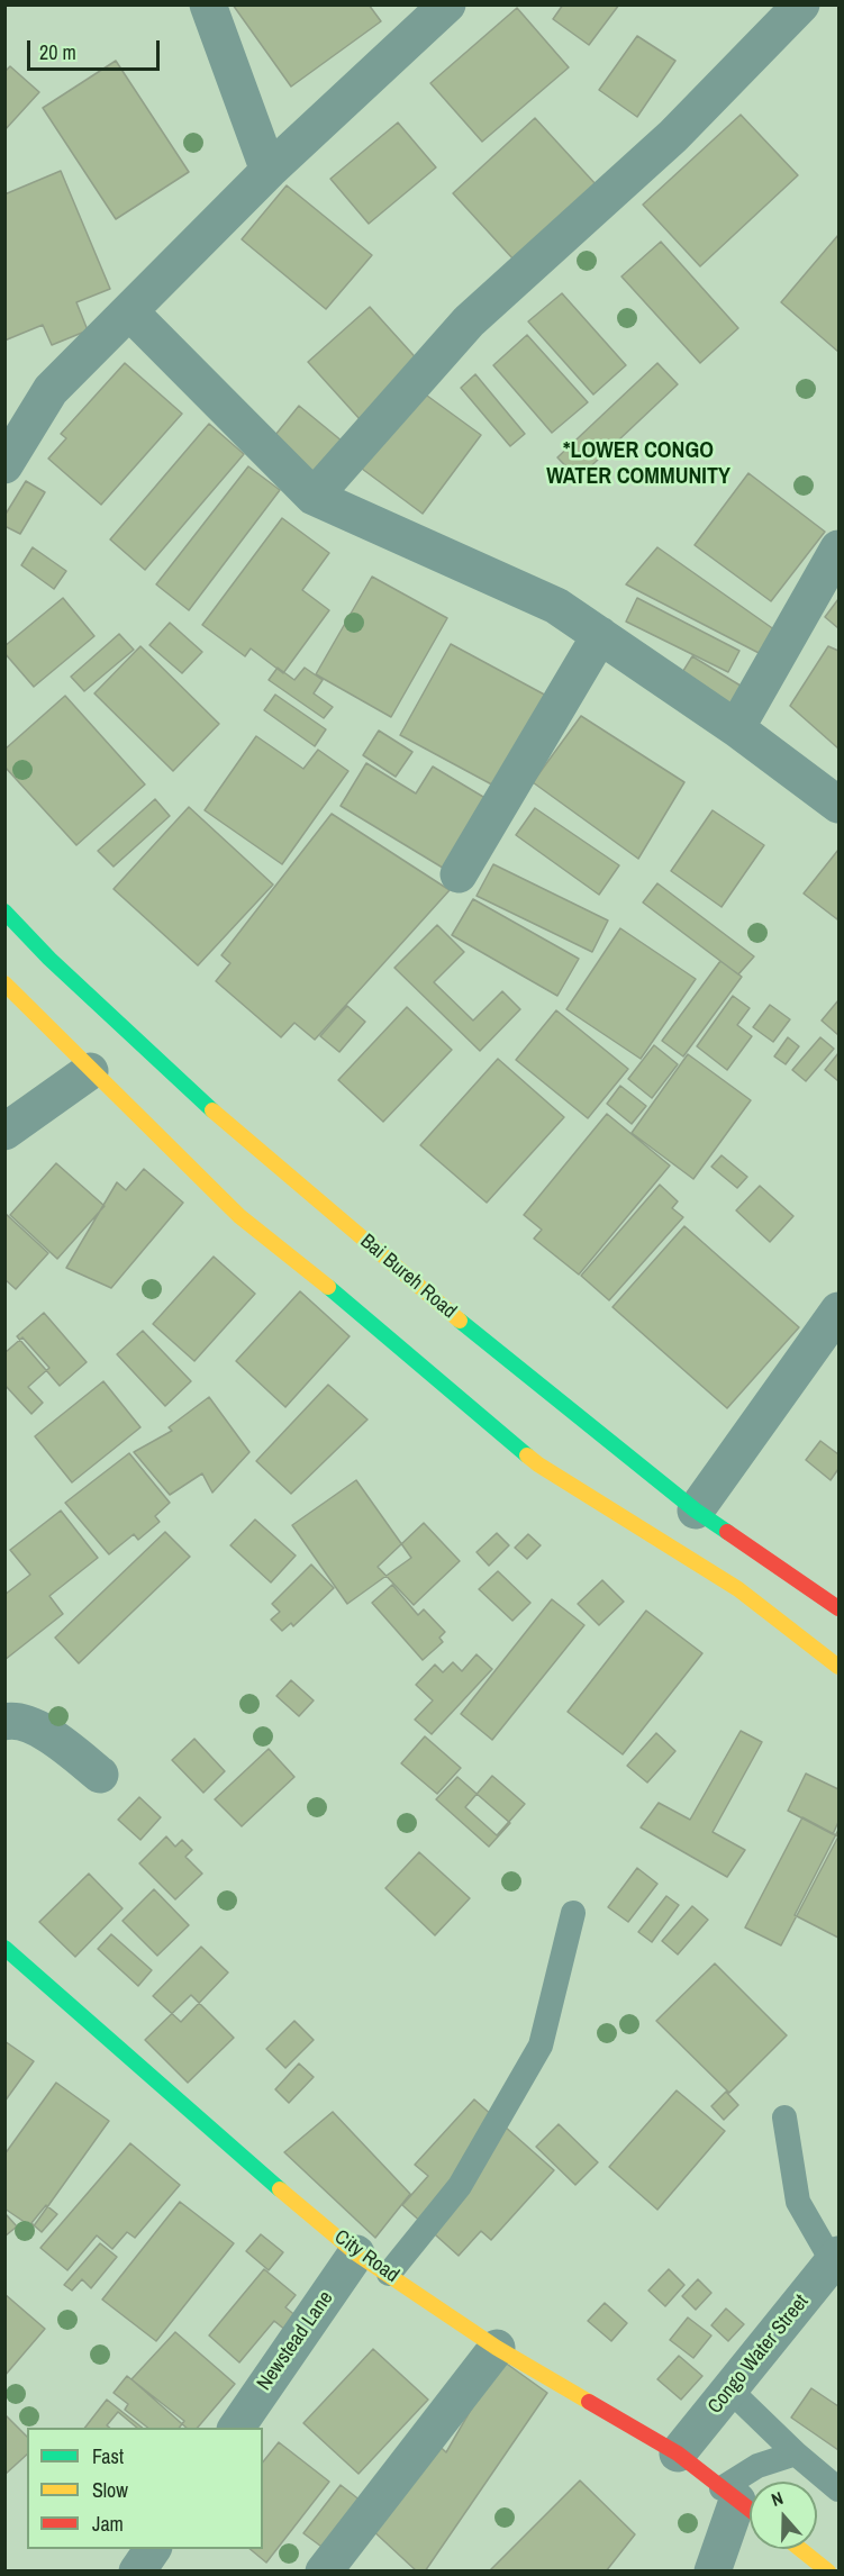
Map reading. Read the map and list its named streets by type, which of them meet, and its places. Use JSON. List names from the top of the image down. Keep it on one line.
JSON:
{"streets":{"main road":["Bai Bureh Road","City Road"],"street":["Newstead Lane","Congo Water Street"]},"crossings":[["City Road","Newstead Lane"],["City Road","Congo Water Street"]],"districts":["*LOWER CONGO WATER COMMUNITY"],"legend":["Fast","Slow","Jam"],"scale_bar":"20 m","north":"top"}
